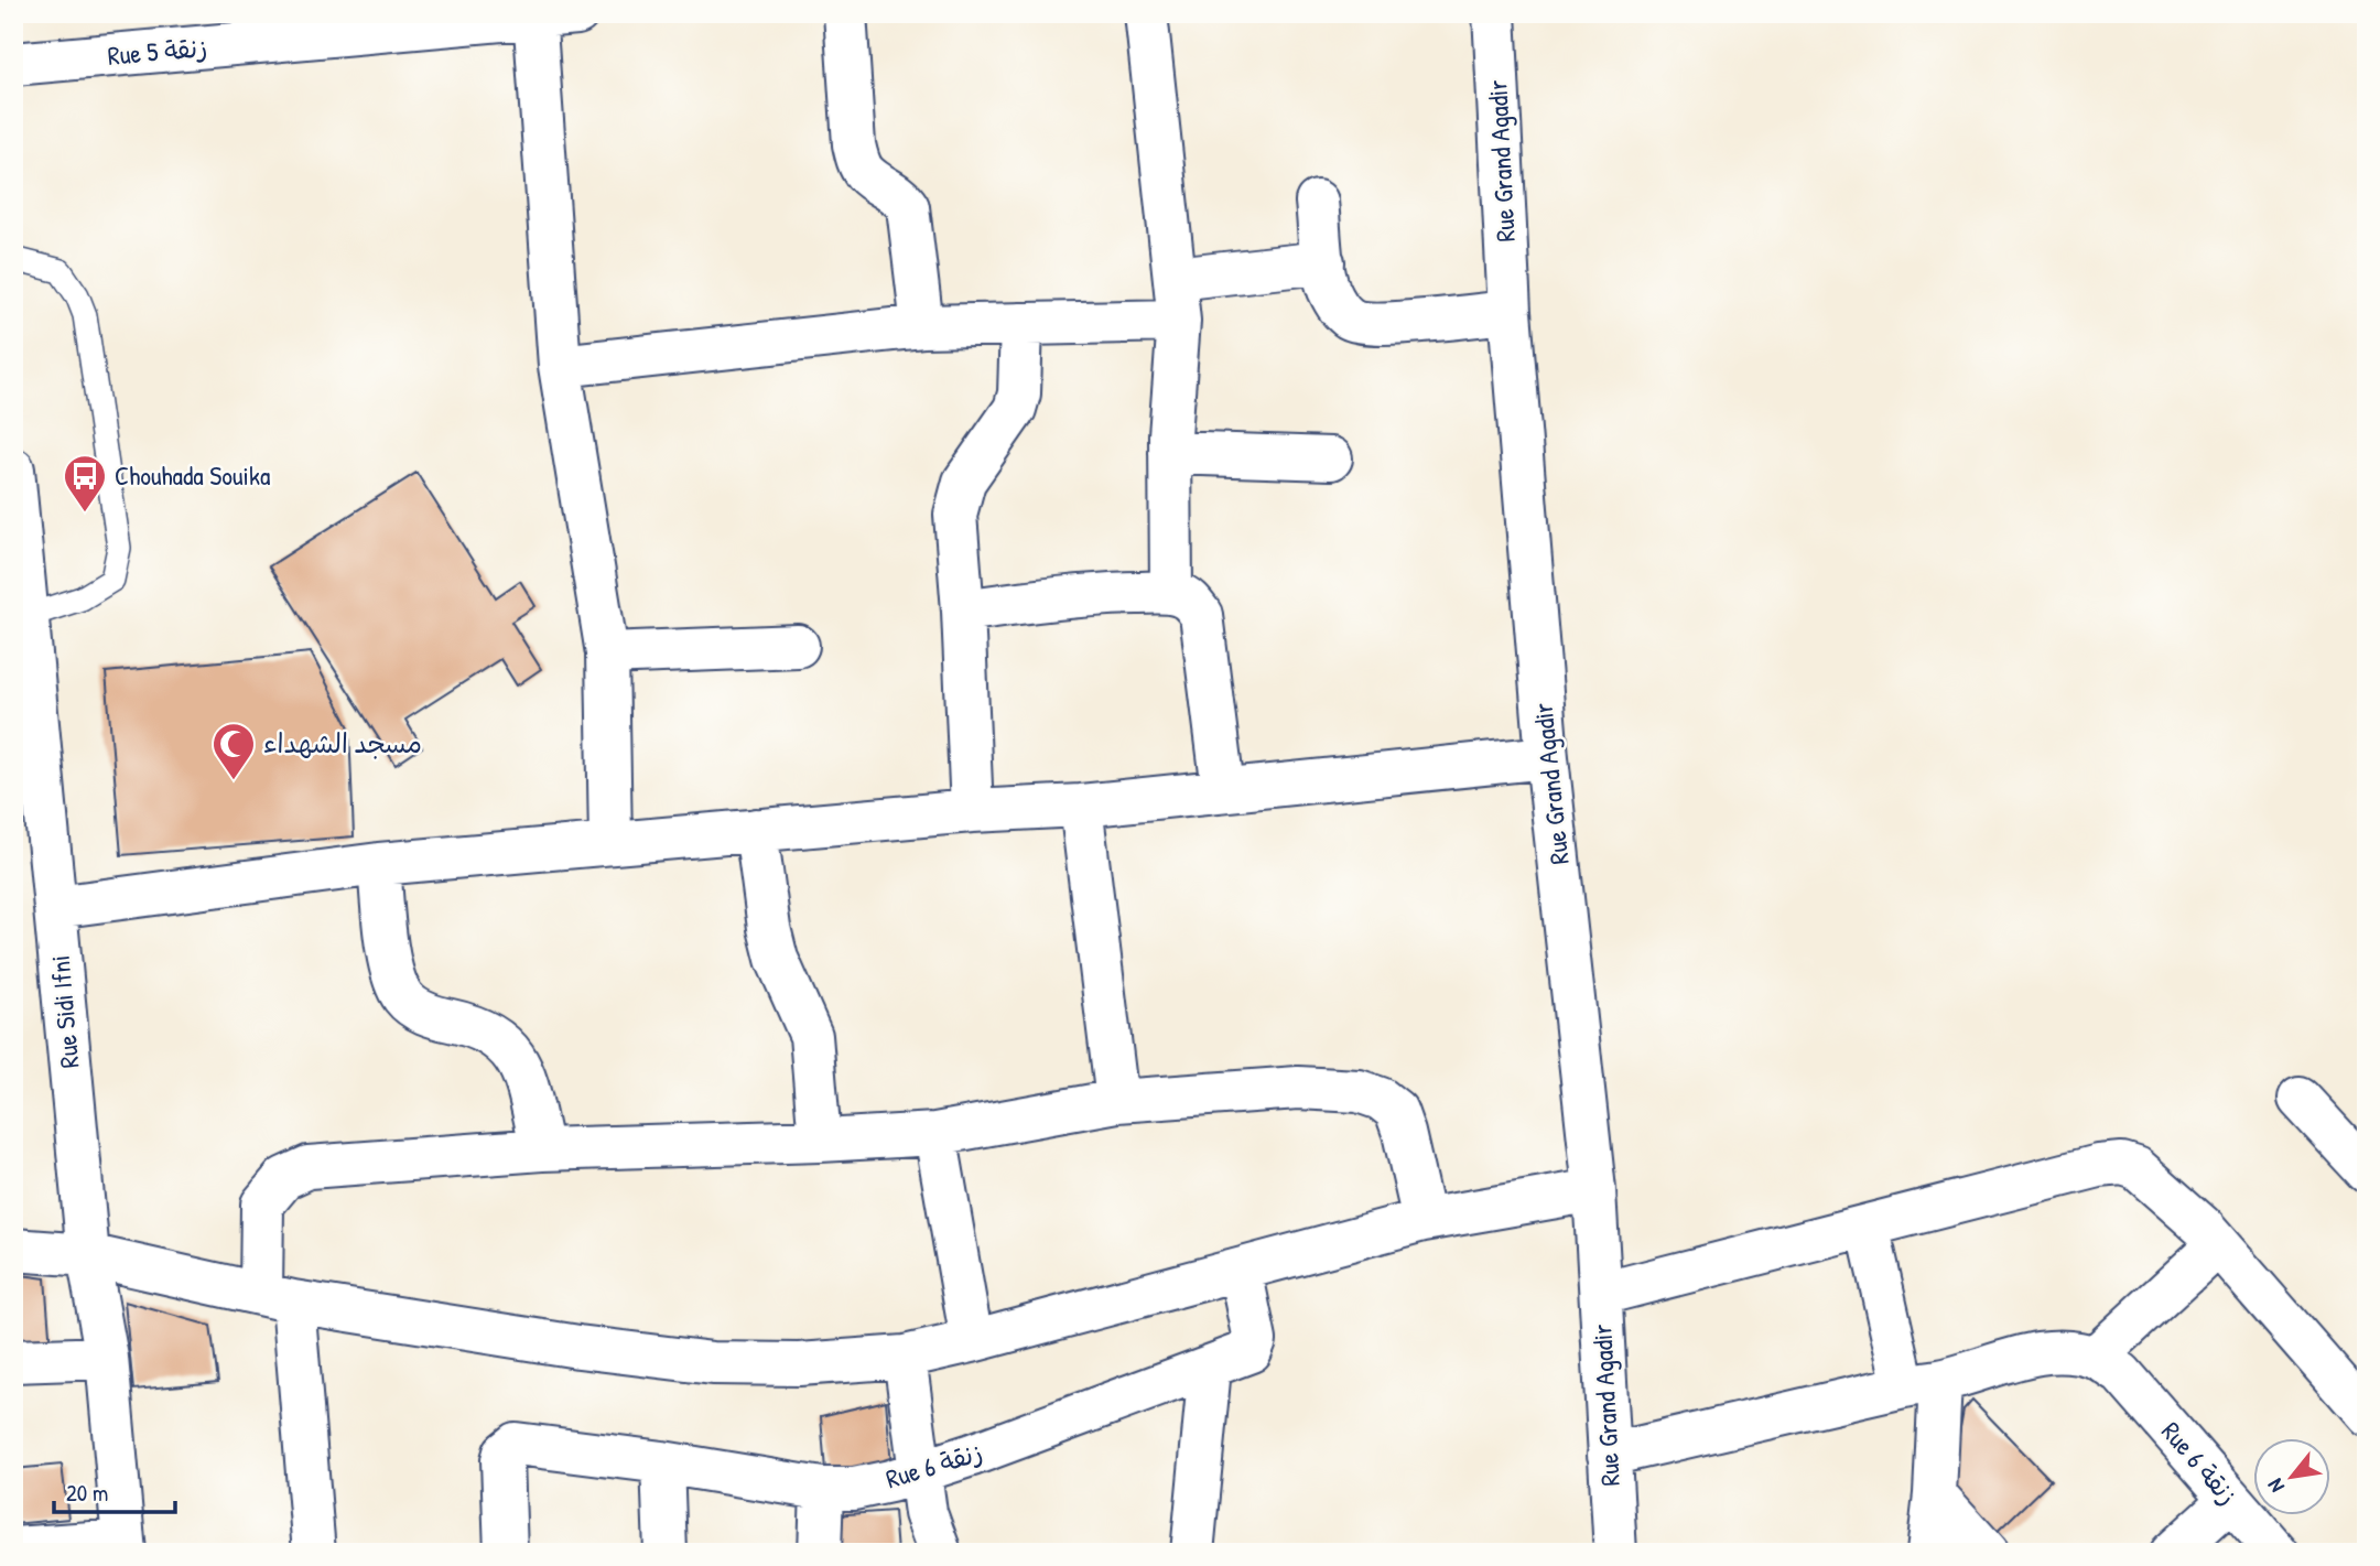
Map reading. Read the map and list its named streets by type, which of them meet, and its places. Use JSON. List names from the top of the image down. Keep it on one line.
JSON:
{"streets":{"street":["Rue 5 زنقة","Rue Grand Agadir","Rue Sidi Ifni","Rue 6 زنقة"]},"places":{"bus stop":["Chouhada Souika"],"mosque":["مسجد الشهداء"]},"scale_bar":"20 m","north":"bottom left"}
